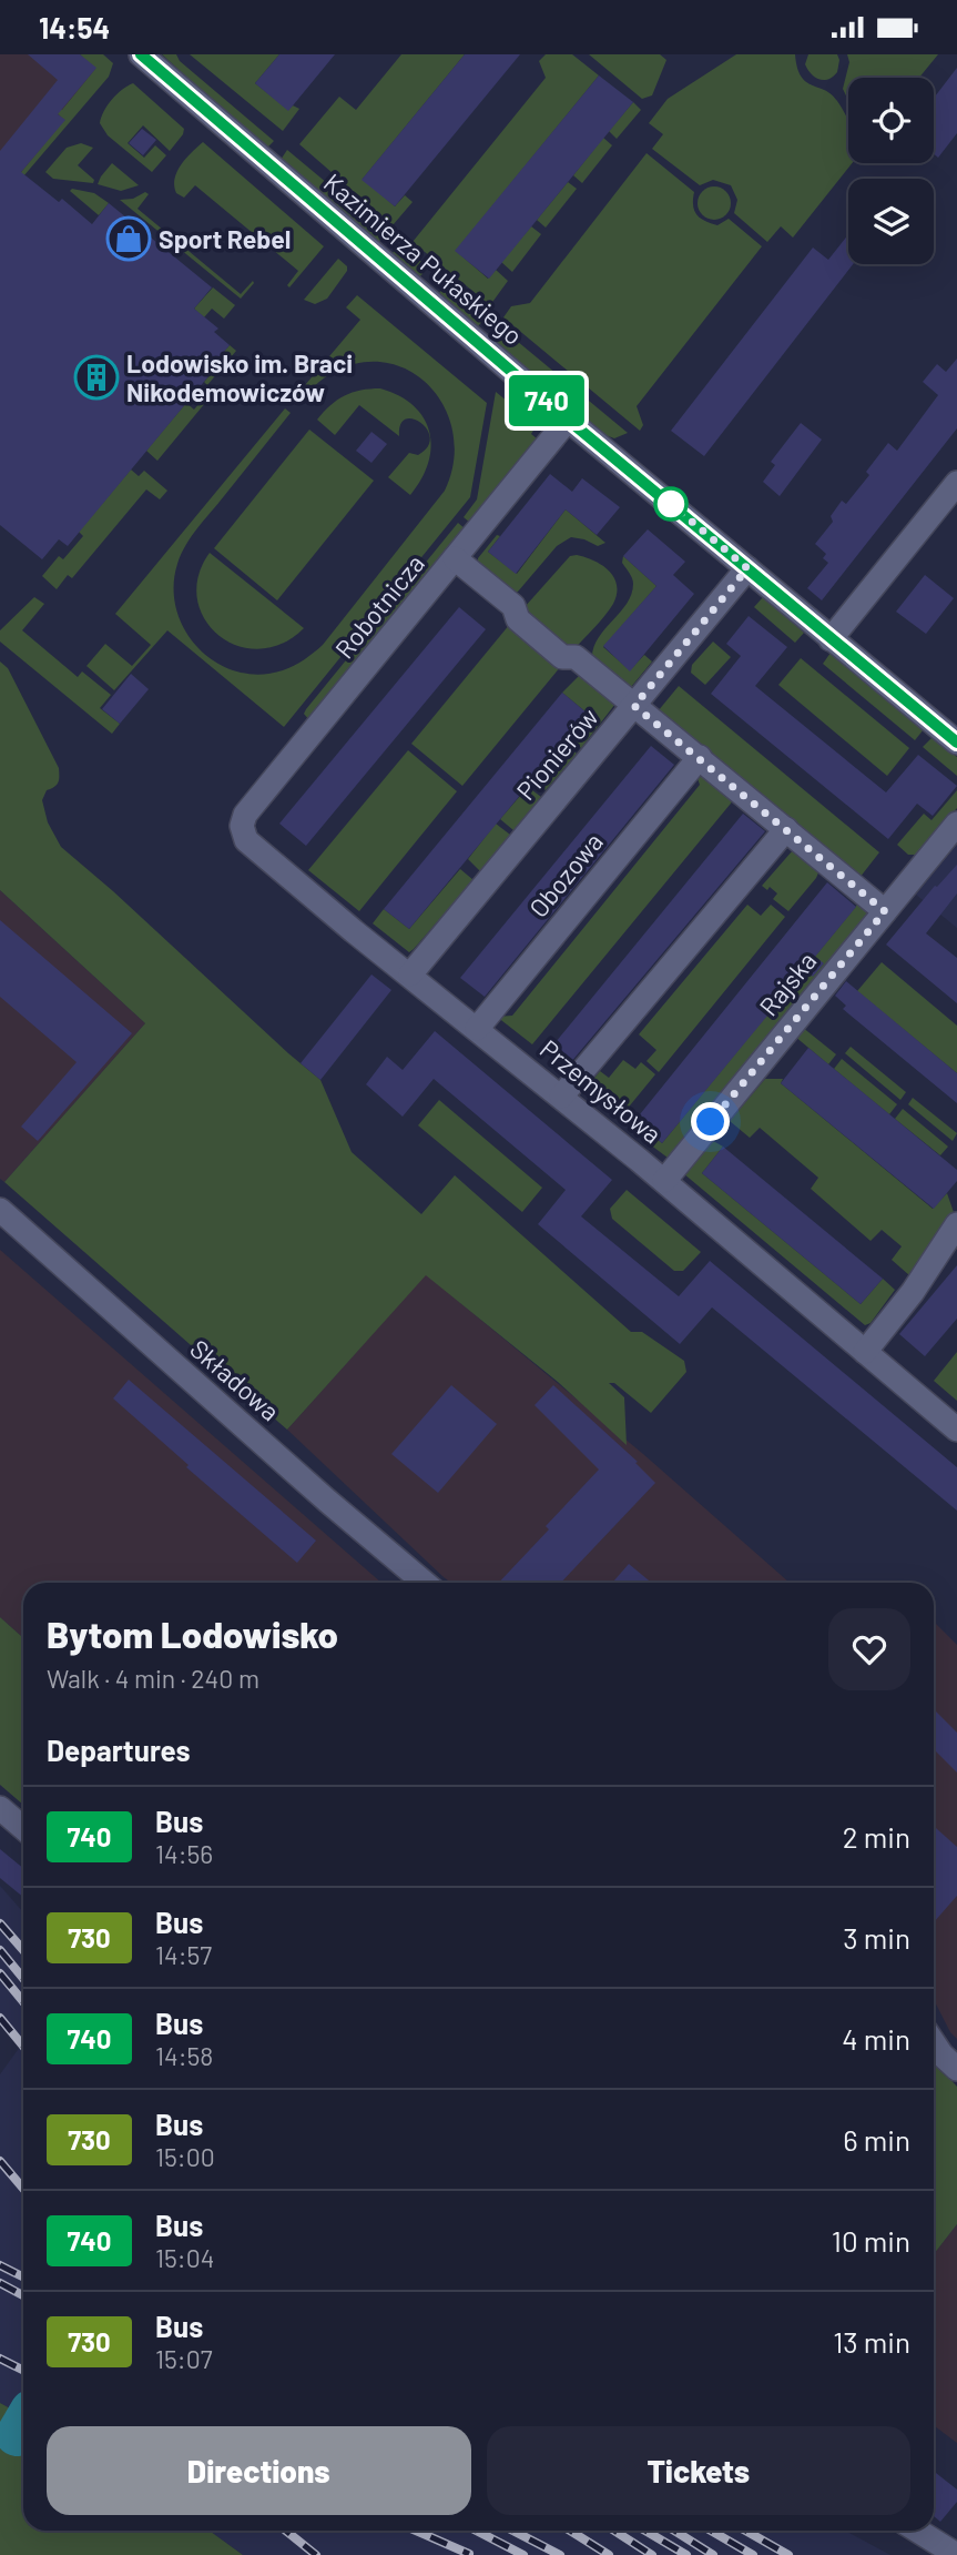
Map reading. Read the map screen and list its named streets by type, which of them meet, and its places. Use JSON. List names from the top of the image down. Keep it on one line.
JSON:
{"streets":{"street":["Kazimierza Pułaskiego","Robotnicza","Pionierów","Obozowa","Rajska","Przemysłowa","Składowa"]},"crossings":[["Kazimierza Pułaskiego","Robotnicza"],["Kazimierza Pułaskiego","Pionierów"],["Robotnicza","Przemysłowa"],["Pionierów","Przemysłowa"],["Obozowa","Przemysłowa"],["Rajska","Przemysłowa"]],"places":{"shop":["Sport Rebel"],"building":["Lodowisko im. Braci Nikodemowiczów"]},"lines":["bus line 740"],"page":{"status":"14:54","on_map":"740","heading":[["Bytom Lodowisko","Walk · 4 min · 240 m"],"Departures"],"list":[{"mark":"740","name":"Bus","note":"14:56","value":"2 min"},{"mark":"730","name":"Bus","note":"14:57","value":"3 min"},{"mark":"740","name":"Bus","note":"14:58","value":"4 min"},{"mark":"730","name":"Bus","note":"15:00","value":"6 min"},{"mark":"740","name":"Bus","note":"15:04","value":"10 min"},{"mark":"730","name":"Bus","note":"15:07","value":"13 min"}],"buttons":["Directions","Tickets"]}}
